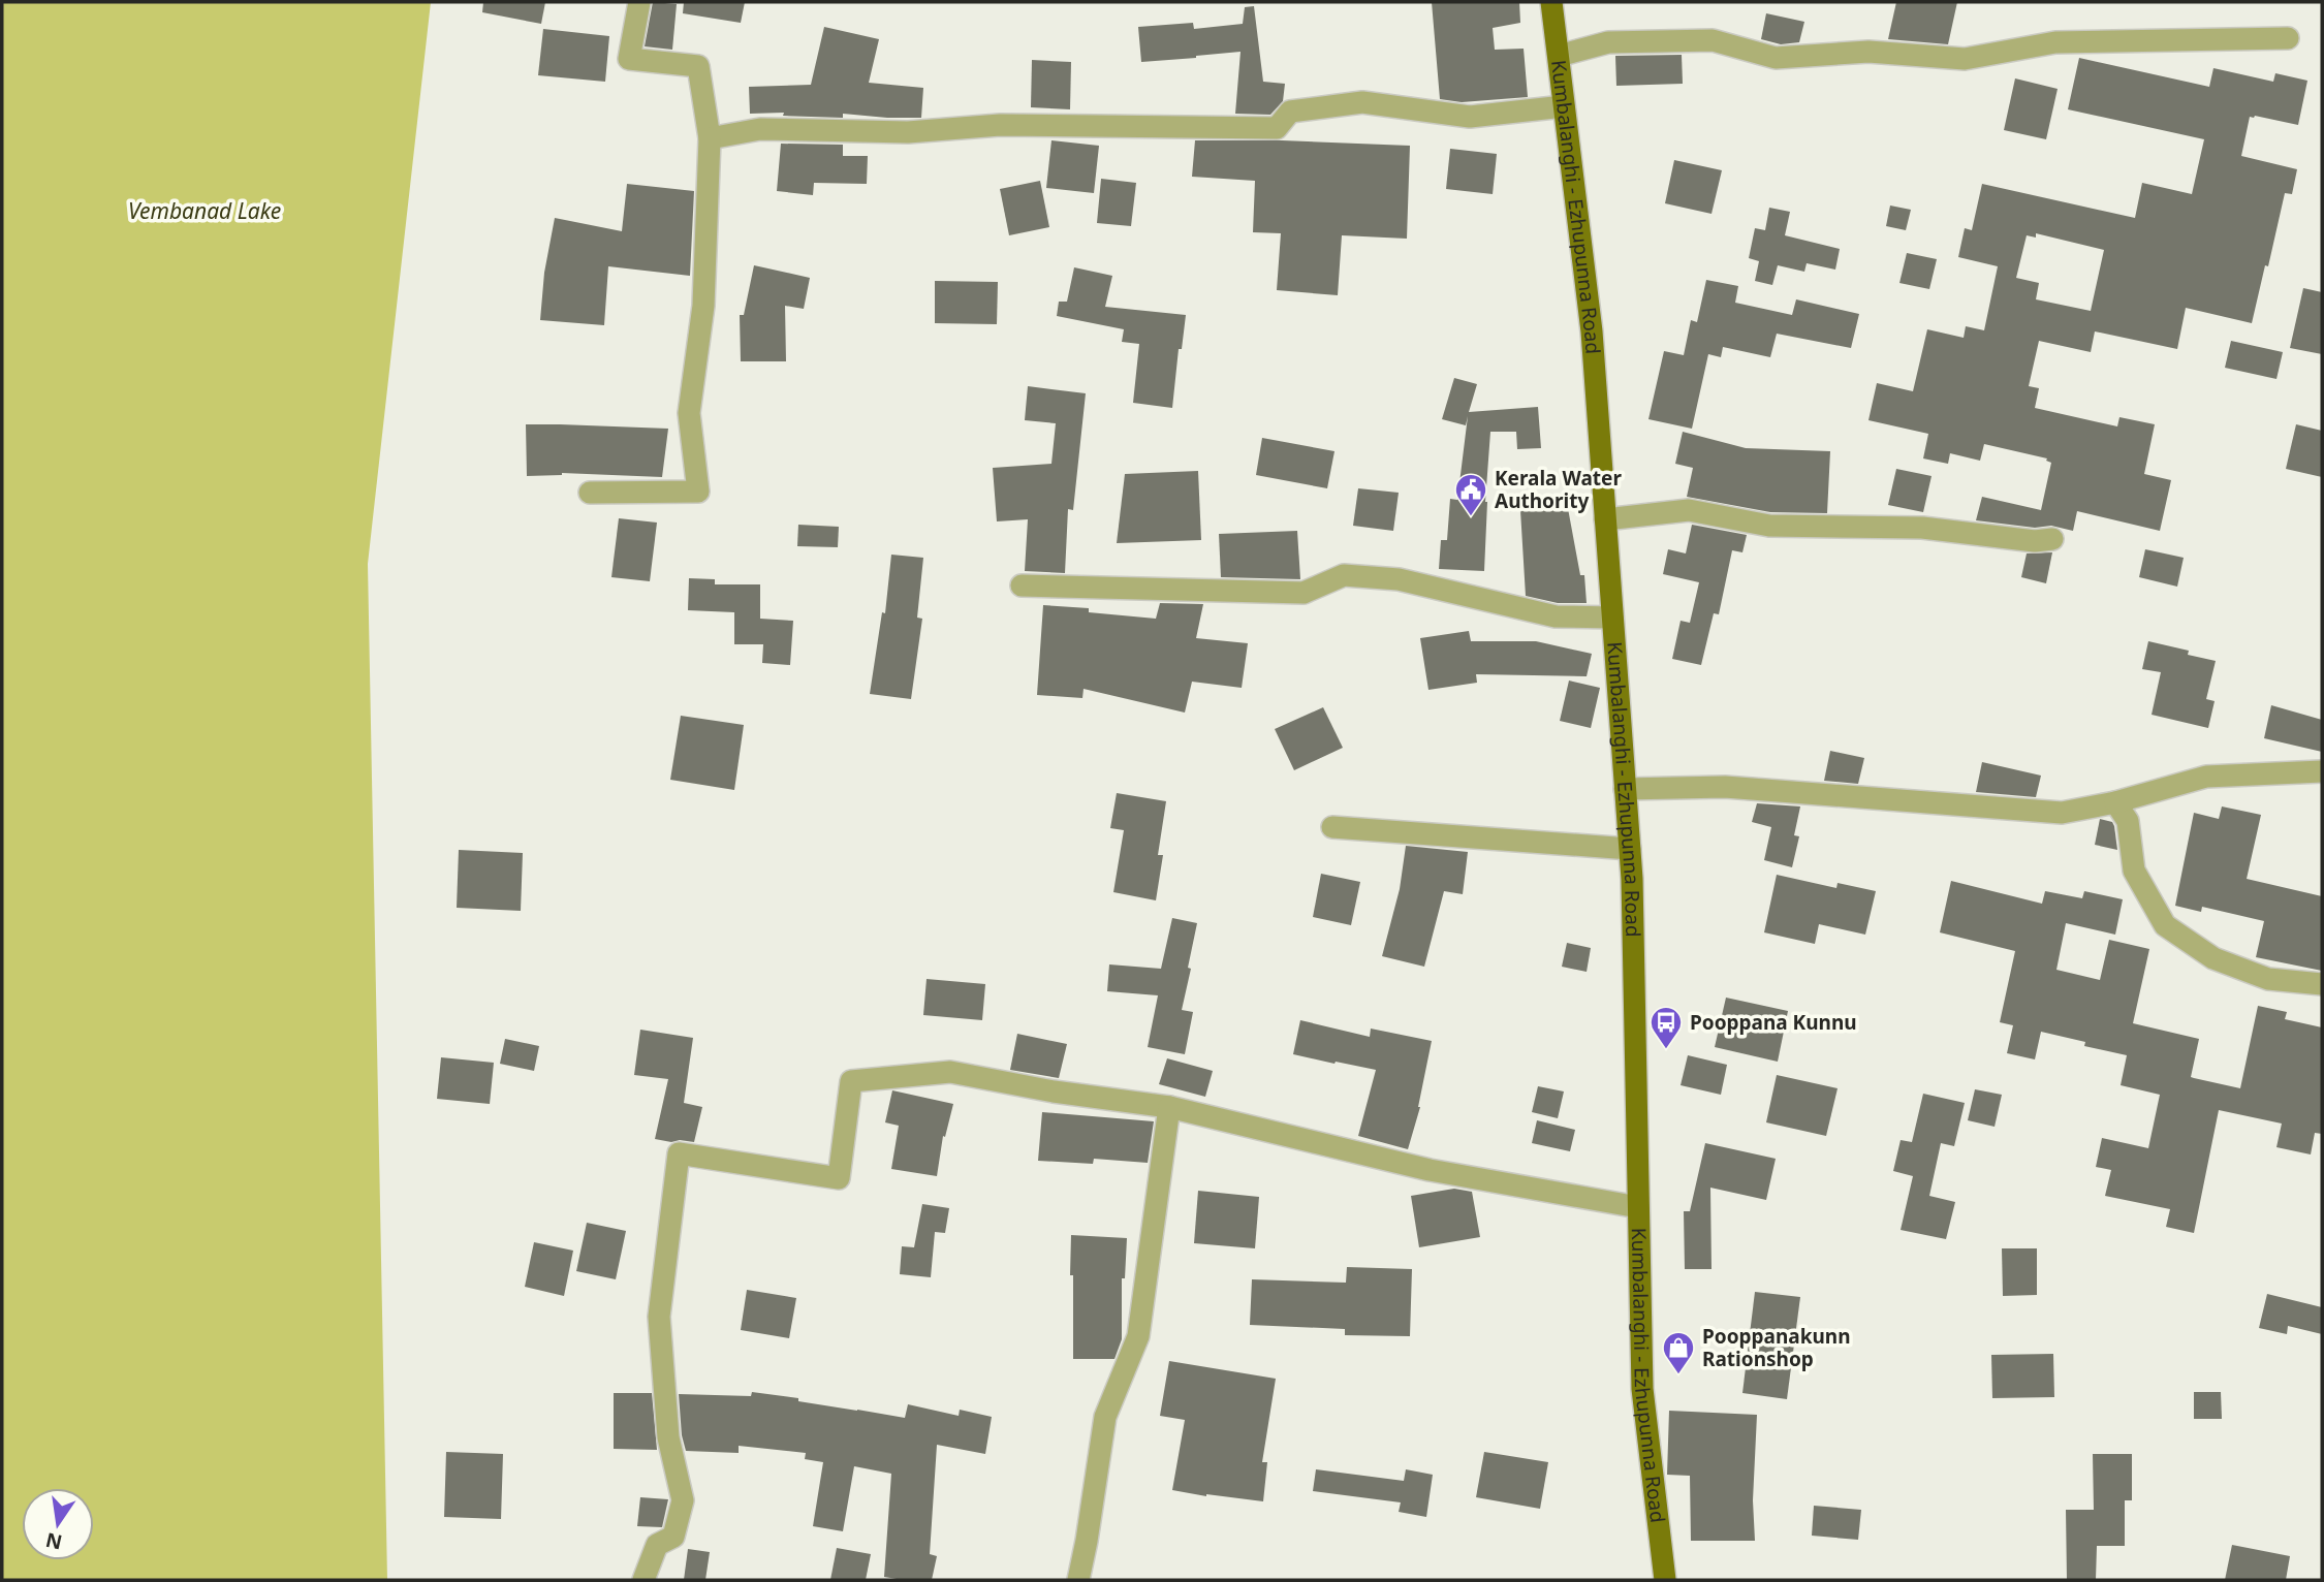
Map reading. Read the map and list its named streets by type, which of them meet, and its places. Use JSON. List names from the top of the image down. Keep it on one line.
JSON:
{"streets":{"main road":["Kumbalanghi - Ezhupunna Road"]},"water":["Vembanad Lake"],"places":{"public building":["Kerala Water Authority"],"bus stop":["Pooppana Kunnu"],"shop":["Pooppanakunn Rationshop"]},"north":"bottom"}
